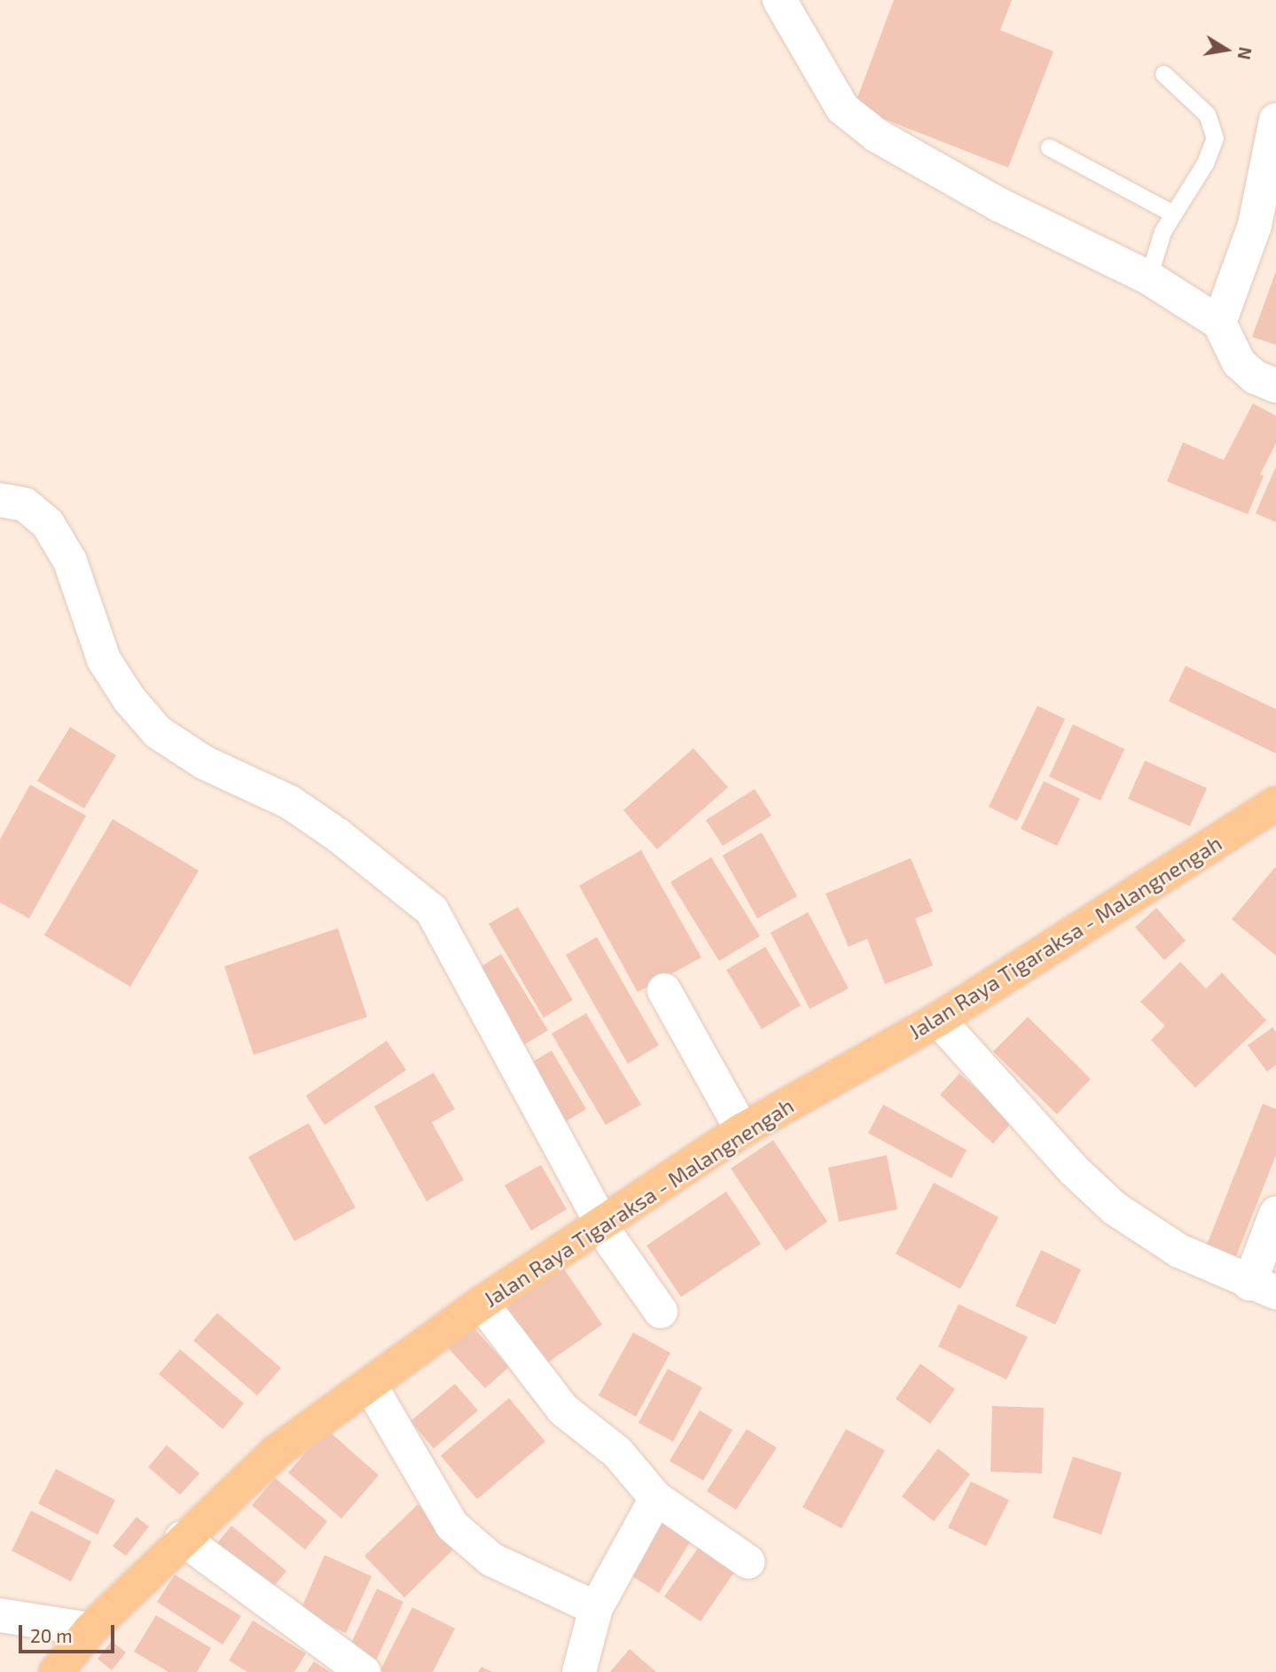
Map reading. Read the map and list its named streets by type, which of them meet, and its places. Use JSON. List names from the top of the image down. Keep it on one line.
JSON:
{"streets":{"main road":["Jalan Raya Tigaraksa - Malangnengah"]},"scale_bar":"20 m","north":"right"}
